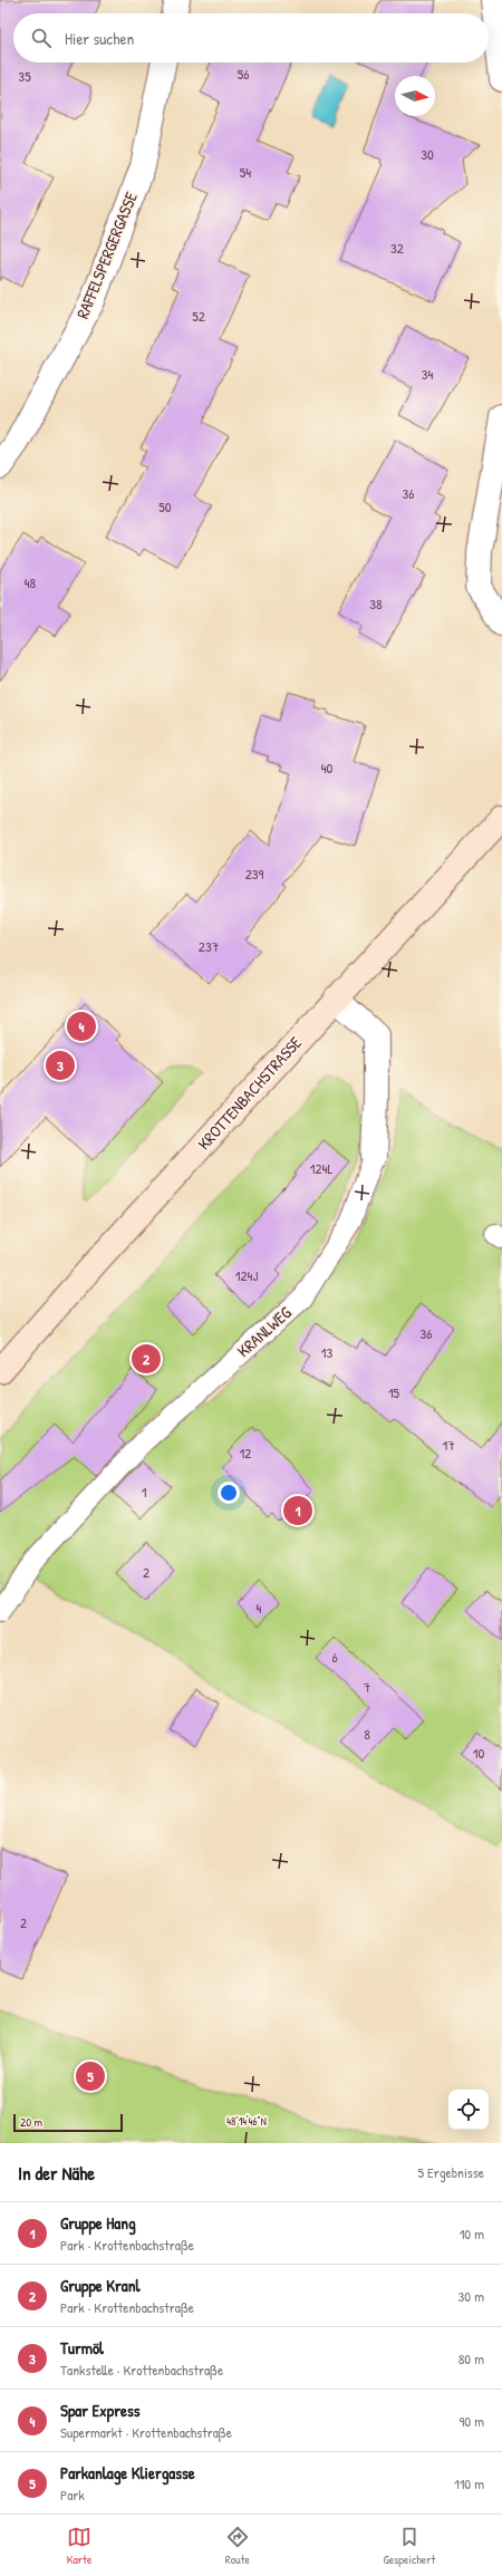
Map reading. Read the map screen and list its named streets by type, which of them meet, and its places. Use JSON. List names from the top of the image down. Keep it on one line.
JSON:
{"streets":{"main road":["KROTTENBACHSTRASSE"],"street":["RAFFELSPERGERGASSE","KRANLWEG"]},"crossings":[["KROTTENBACHSTRASSE","KRANLWEG"]],"house_numbers":["56","35","30","54","32","52","34","36","50","48","38","40","239","237","124L","124J","36","13","15","17","12","1","2","4","6","7","8","10","2"],"scale_bar":"20 m","north":"right","page":{"search":"Hier suchen","pins":["4","3","2","1","5"],"scale":"20 m","heading":["In der Nähe","5 Ergebnisse"],"list":[{"mark":"1","name":"Gruppe Hang","note":"Park · Krottenbachstraße","value":"10 m"},{"mark":"2","name":"Gruppe Kranl","note":"Park · Krottenbachstraße","value":"30 m"},{"mark":"3","name":"Turmöl","note":"Tankstelle · Krottenbachstraße","value":"80 m"},{"mark":"4","name":"Spar Express","note":"Supermarkt · Krottenbachstraße","value":"90 m"},{"mark":"5","name":"Parkanlage Kliergasse","note":"Park","value":"110 m"}],"nav":["Karte","Route","Gespeichert"]},"coordinates":["48°14'46\"N"]}
